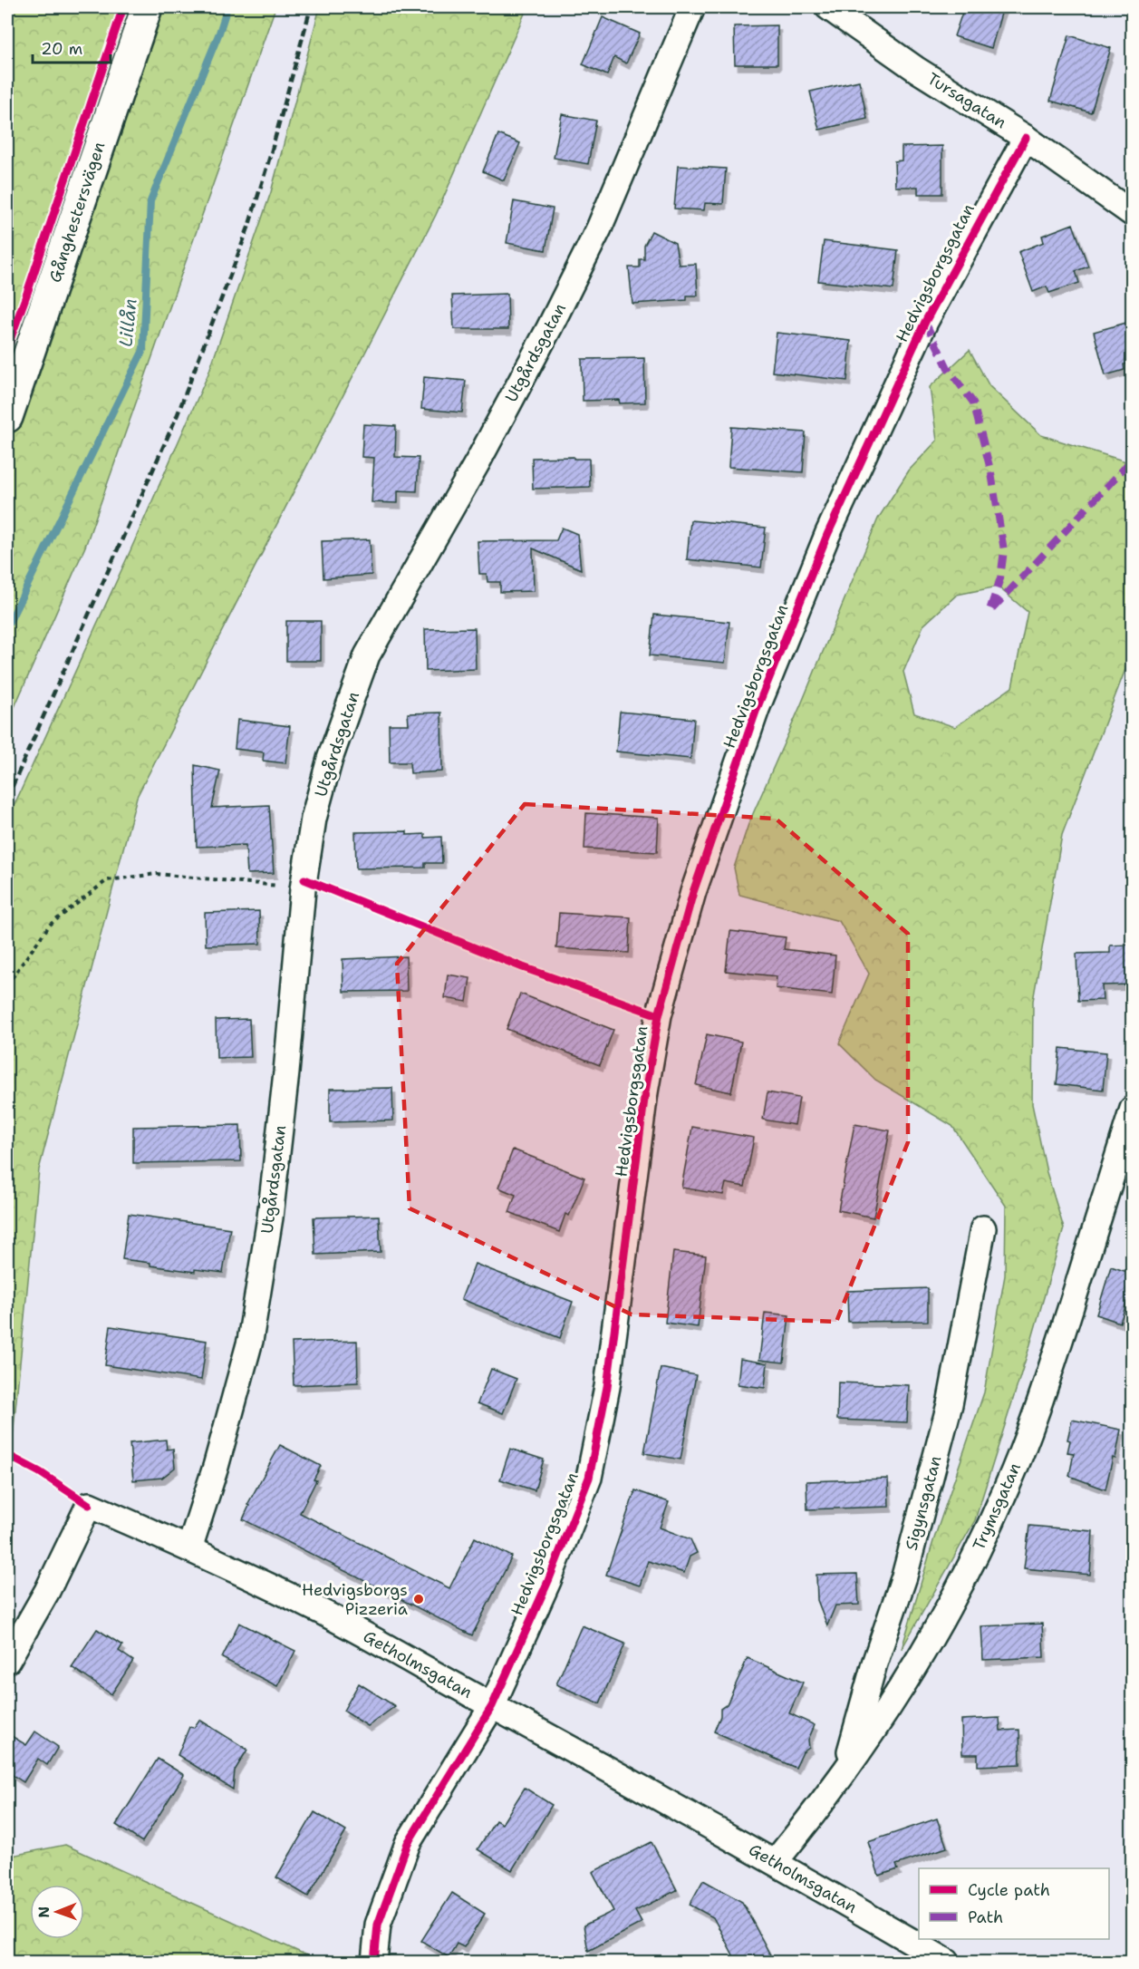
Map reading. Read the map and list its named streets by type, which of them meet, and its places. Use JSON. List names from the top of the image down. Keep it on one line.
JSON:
{"streets":{"street":["Tursagatan","Gånghestersvägen","Hedvigsborgsgatan","Utgårdsgatan","Sigynsgatan","Trymsgatan","Getholmsgatan"]},"crossings":[["Tursagatan","Hedvigsborgsgatan"],["Hedvigsborgsgatan","Getholmsgatan"],["Utgårdsgatan","Getholmsgatan"],["Sigynsgatan","Trymsgatan"],["Trymsgatan","Getholmsgatan"]],"water":["Lillån"],"places":["Hedvigsborgs Pizzeria"],"legend":["Cycle path","Path"],"scale_bar":"20 m","north":"left"}
